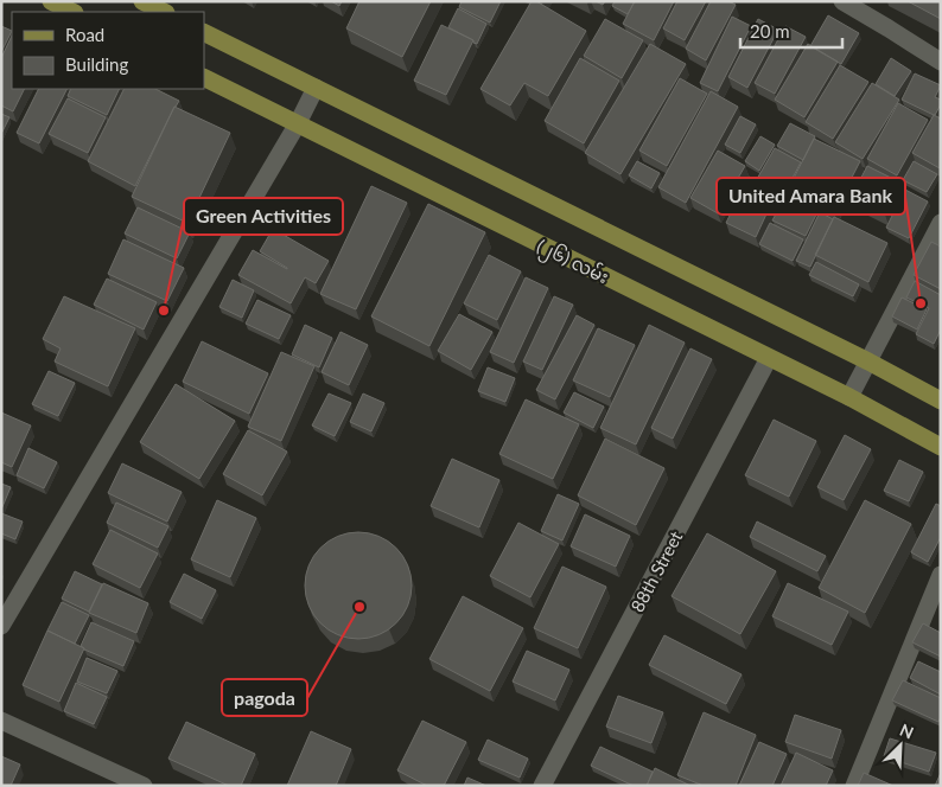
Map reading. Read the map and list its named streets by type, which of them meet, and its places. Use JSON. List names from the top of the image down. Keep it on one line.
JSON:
{"streets":{"main road":["(၂၆) လမ်း"],"street":["88th Street"]},"crossings":[["(၂၆) လမ်း","88th Street"]],"places":["United Amara Bank","Green Activities","pagoda"],"legend":["Road","Building"],"scale_bar":"20 m","north":"top right"}
